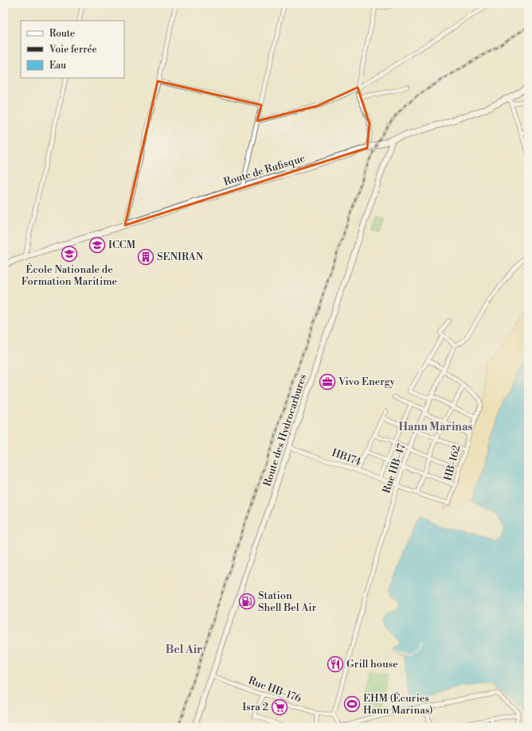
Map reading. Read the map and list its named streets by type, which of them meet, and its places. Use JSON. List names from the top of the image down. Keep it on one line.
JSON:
{"streets":{"main road":["Route de Rufisque"],"street":["Route des Hydrocarbures","HB174","HB-162","Rue HB-47","Rue HB-176"]},"crossings":[["Route de Rufisque","Route des Hydrocarbures"],["Route des Hydrocarbures","HB174"],["Route des Hydrocarbures","Rue HB-176"],["HB174","HB-162"],["HB174","Rue HB-47"],["HB-162","Rue HB-47"],["Rue HB-47","Rue HB-176"]],"districts":["Hann Marinas","Bel Air"],"places":{"school or university":["ICCM","École Nationale de Formation Maritime"],"building":["SENIRAN"],"office":["Vivo Energy"],"fuel station":["Station Shell Bel Air"],"restaurant":["Grill house"],"sports":["EHM (Écuries Hann Marinas)"],"supermarket":["Isra 2"]},"legend":["Route","Voie ferrée","Eau"]}
